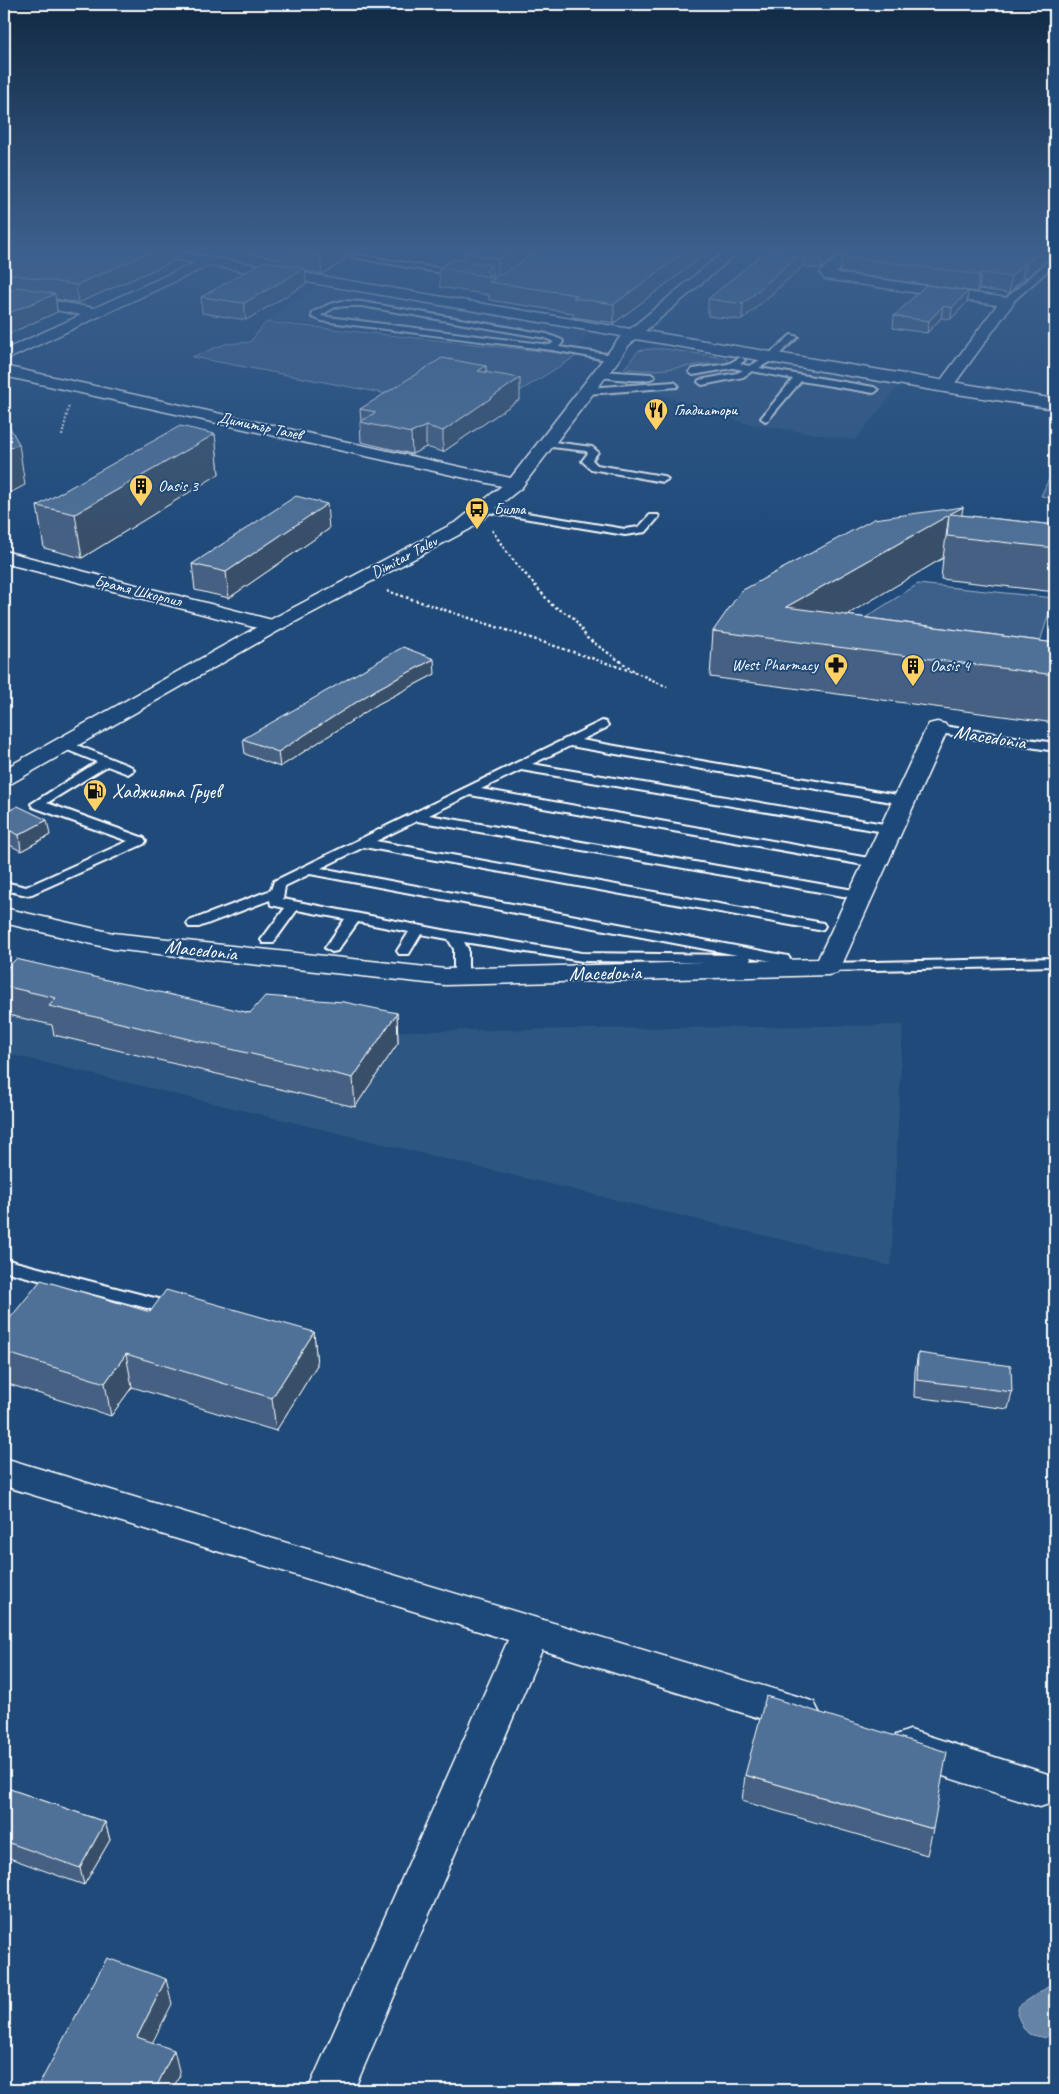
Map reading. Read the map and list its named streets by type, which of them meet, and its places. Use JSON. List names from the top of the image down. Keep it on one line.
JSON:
{"streets":{"street":["Димитър Талев","Dimitar Talev","Братя Шкорпил","Macedonia"]},"crossings":[["Димитър Талев","Dimitar Talev"],["Dimitar Talev","Братя Шкорпил"]],"places":{"restaurant":["Гладиатори"],"building":["Oasis 3","Oasis 4"],"bus stop":["Билла"],"pharmacy":["West Pharmacy"],"fuel station":["Хаджията Груев"]}}
